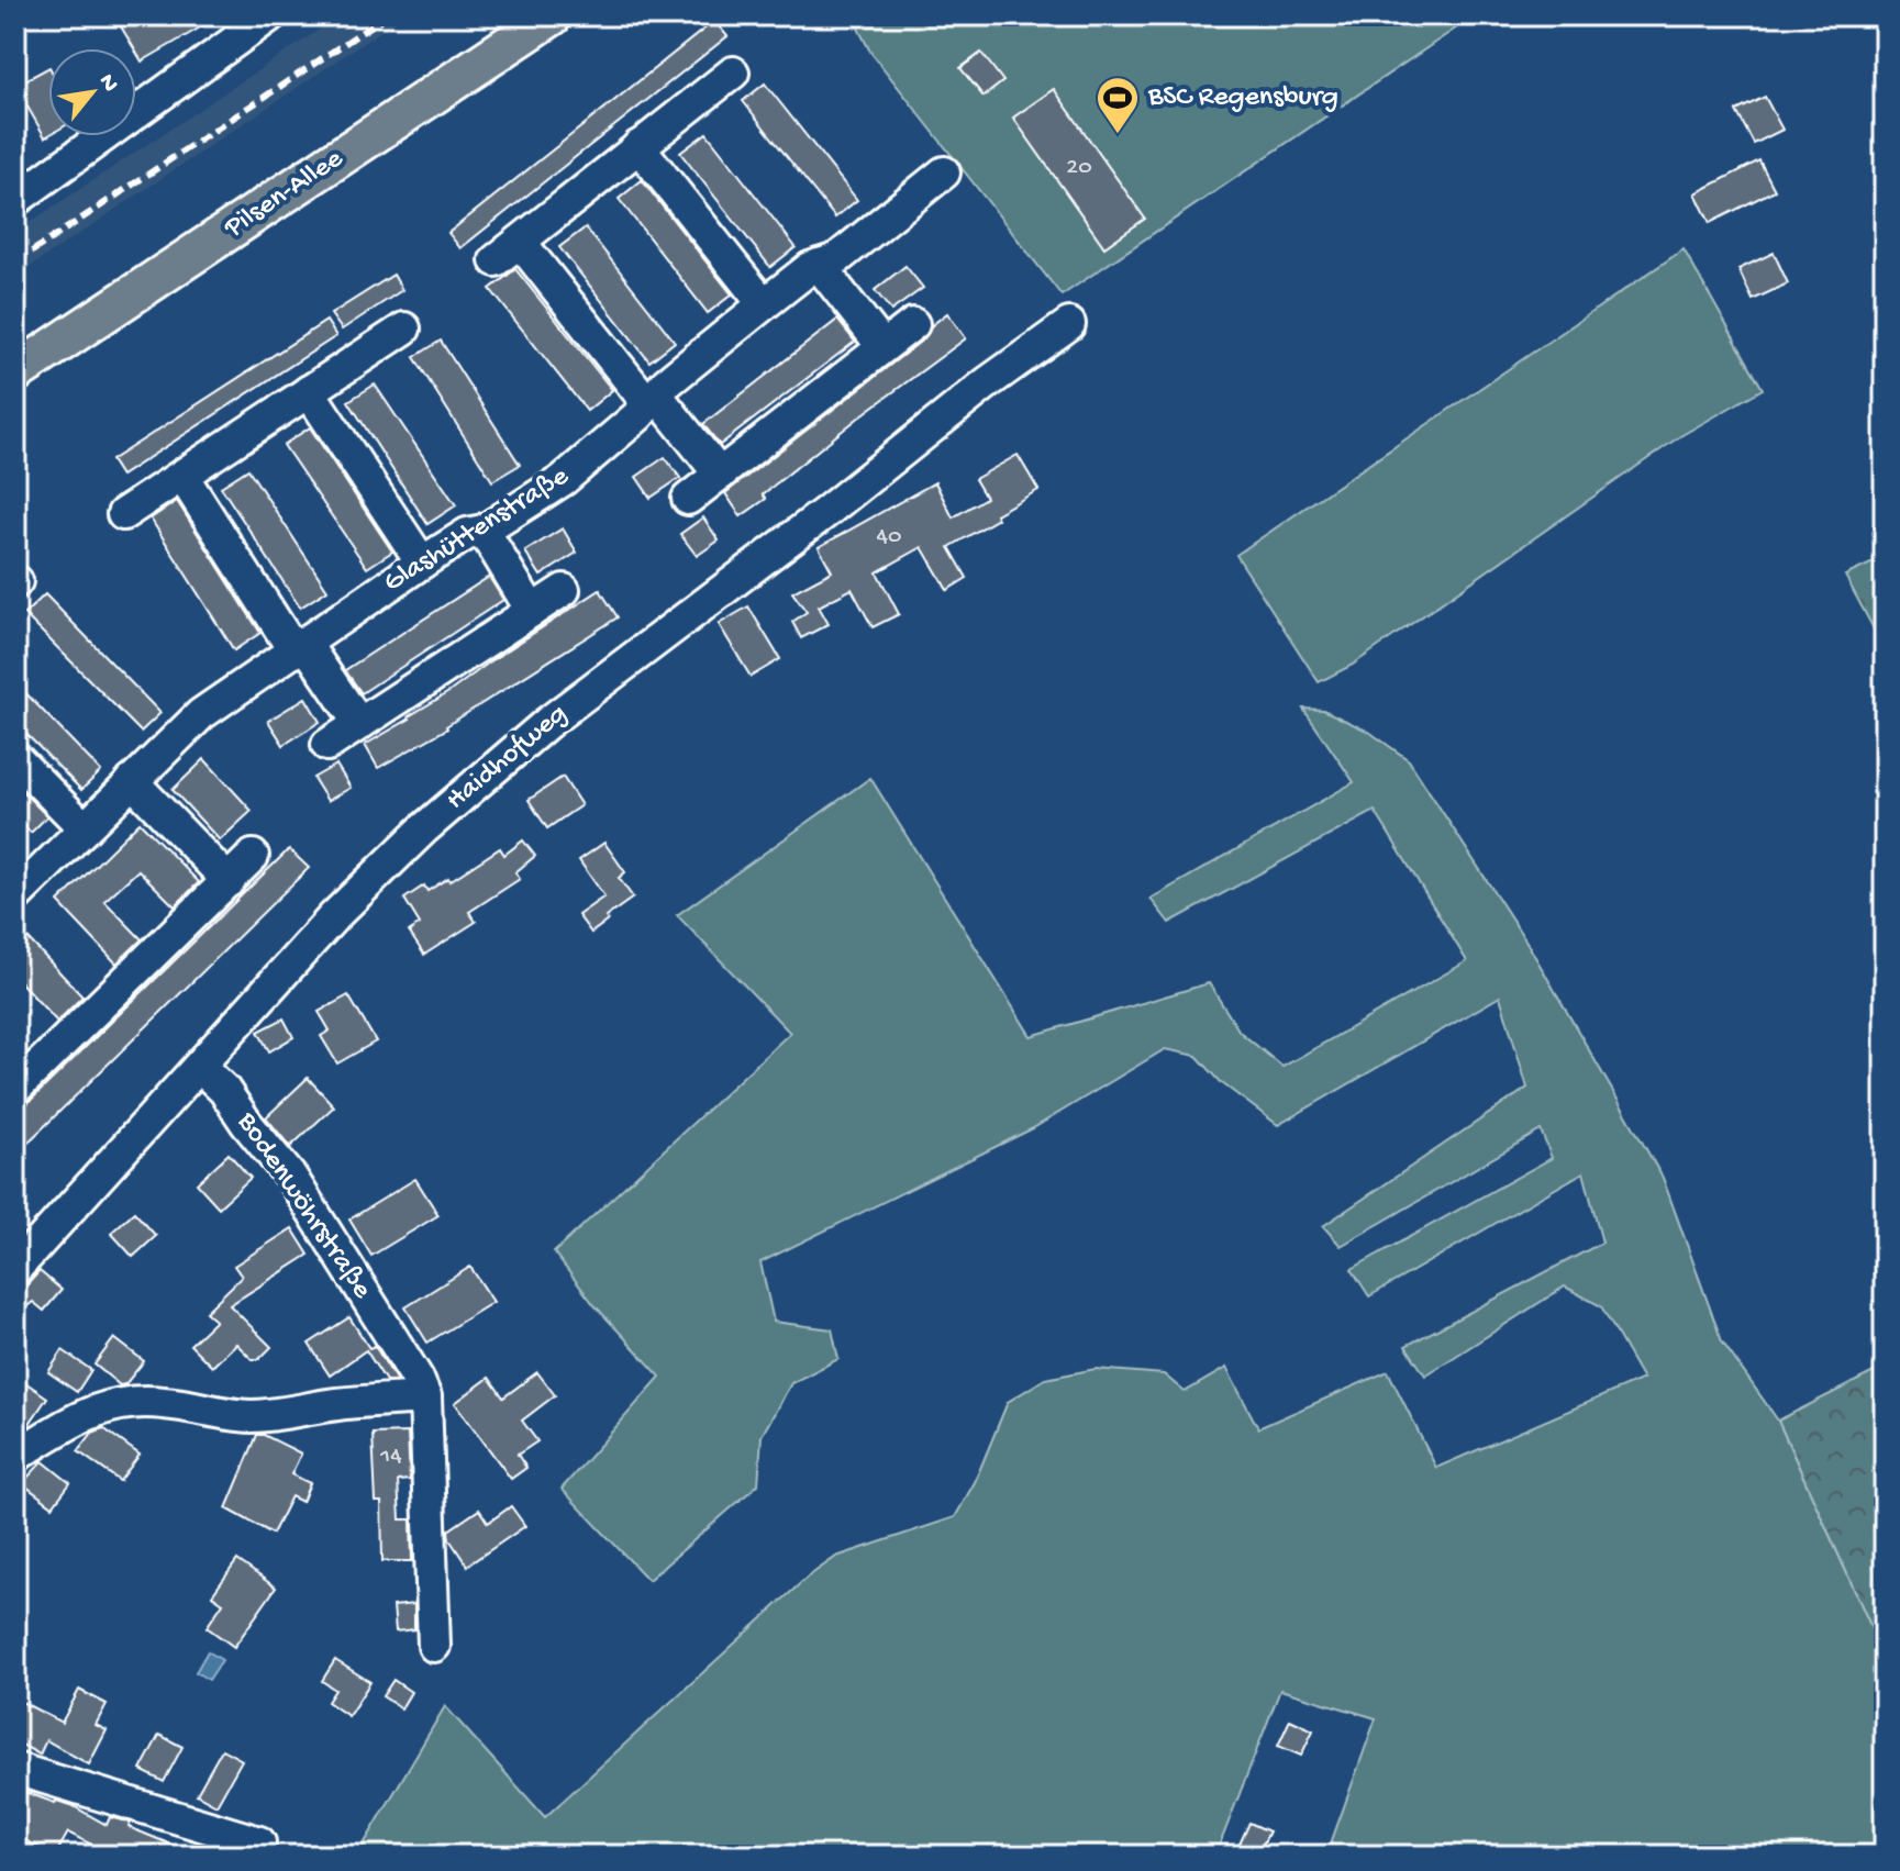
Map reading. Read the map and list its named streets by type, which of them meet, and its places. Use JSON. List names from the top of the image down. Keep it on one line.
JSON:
{"streets":{"main road":["Pilsen-Allee"],"street":["Glashüttenstraße","Haidhofweg","Bodenwöhrstraße"]},"crossings":[["Haidhofweg","Bodenwöhrstraße"]],"places":{"sports":["BSC Regensburg"]},"house_numbers":["20","40","14"],"north":"top right"}
